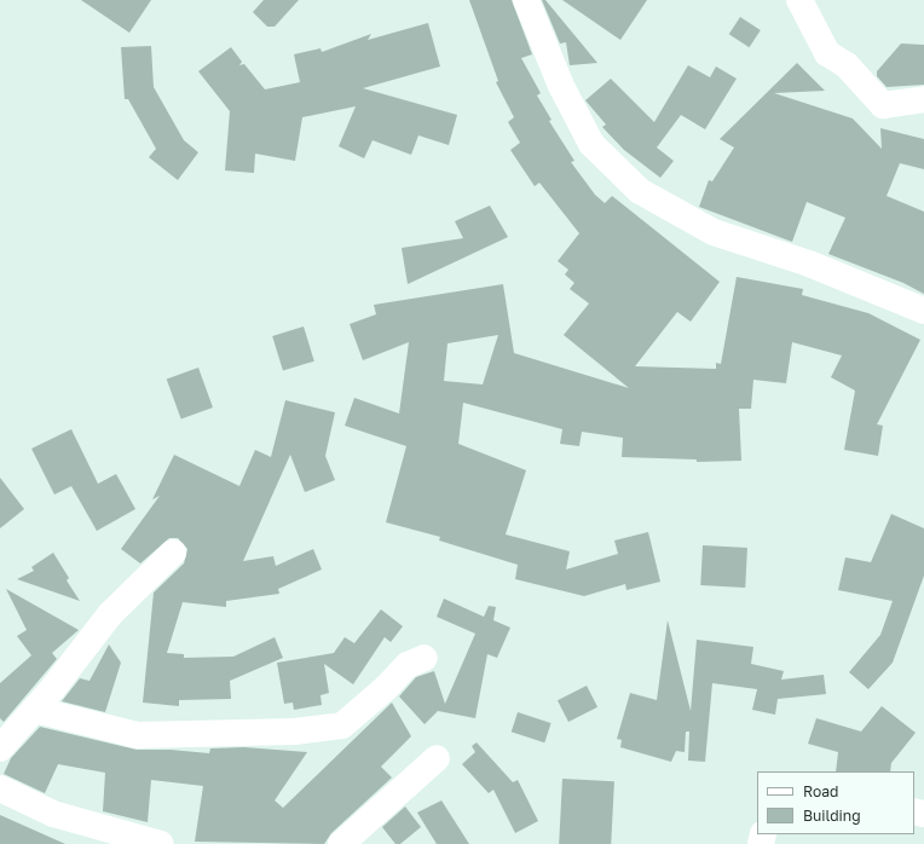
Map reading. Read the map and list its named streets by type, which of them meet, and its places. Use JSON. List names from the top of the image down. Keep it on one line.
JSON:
{"legend":["Road","Building"]}
